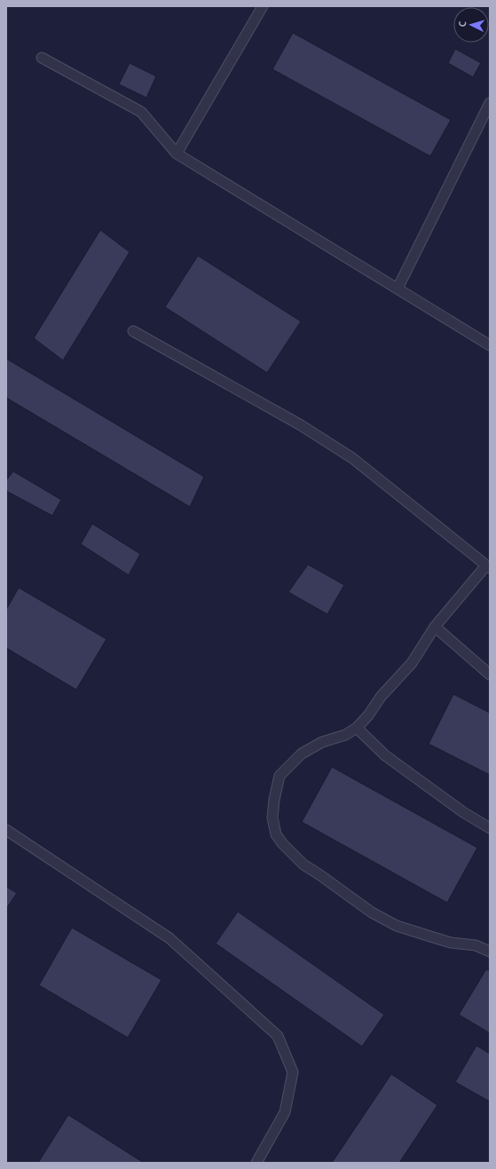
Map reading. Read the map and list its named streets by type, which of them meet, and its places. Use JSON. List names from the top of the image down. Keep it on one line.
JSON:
{"north":"left"}
